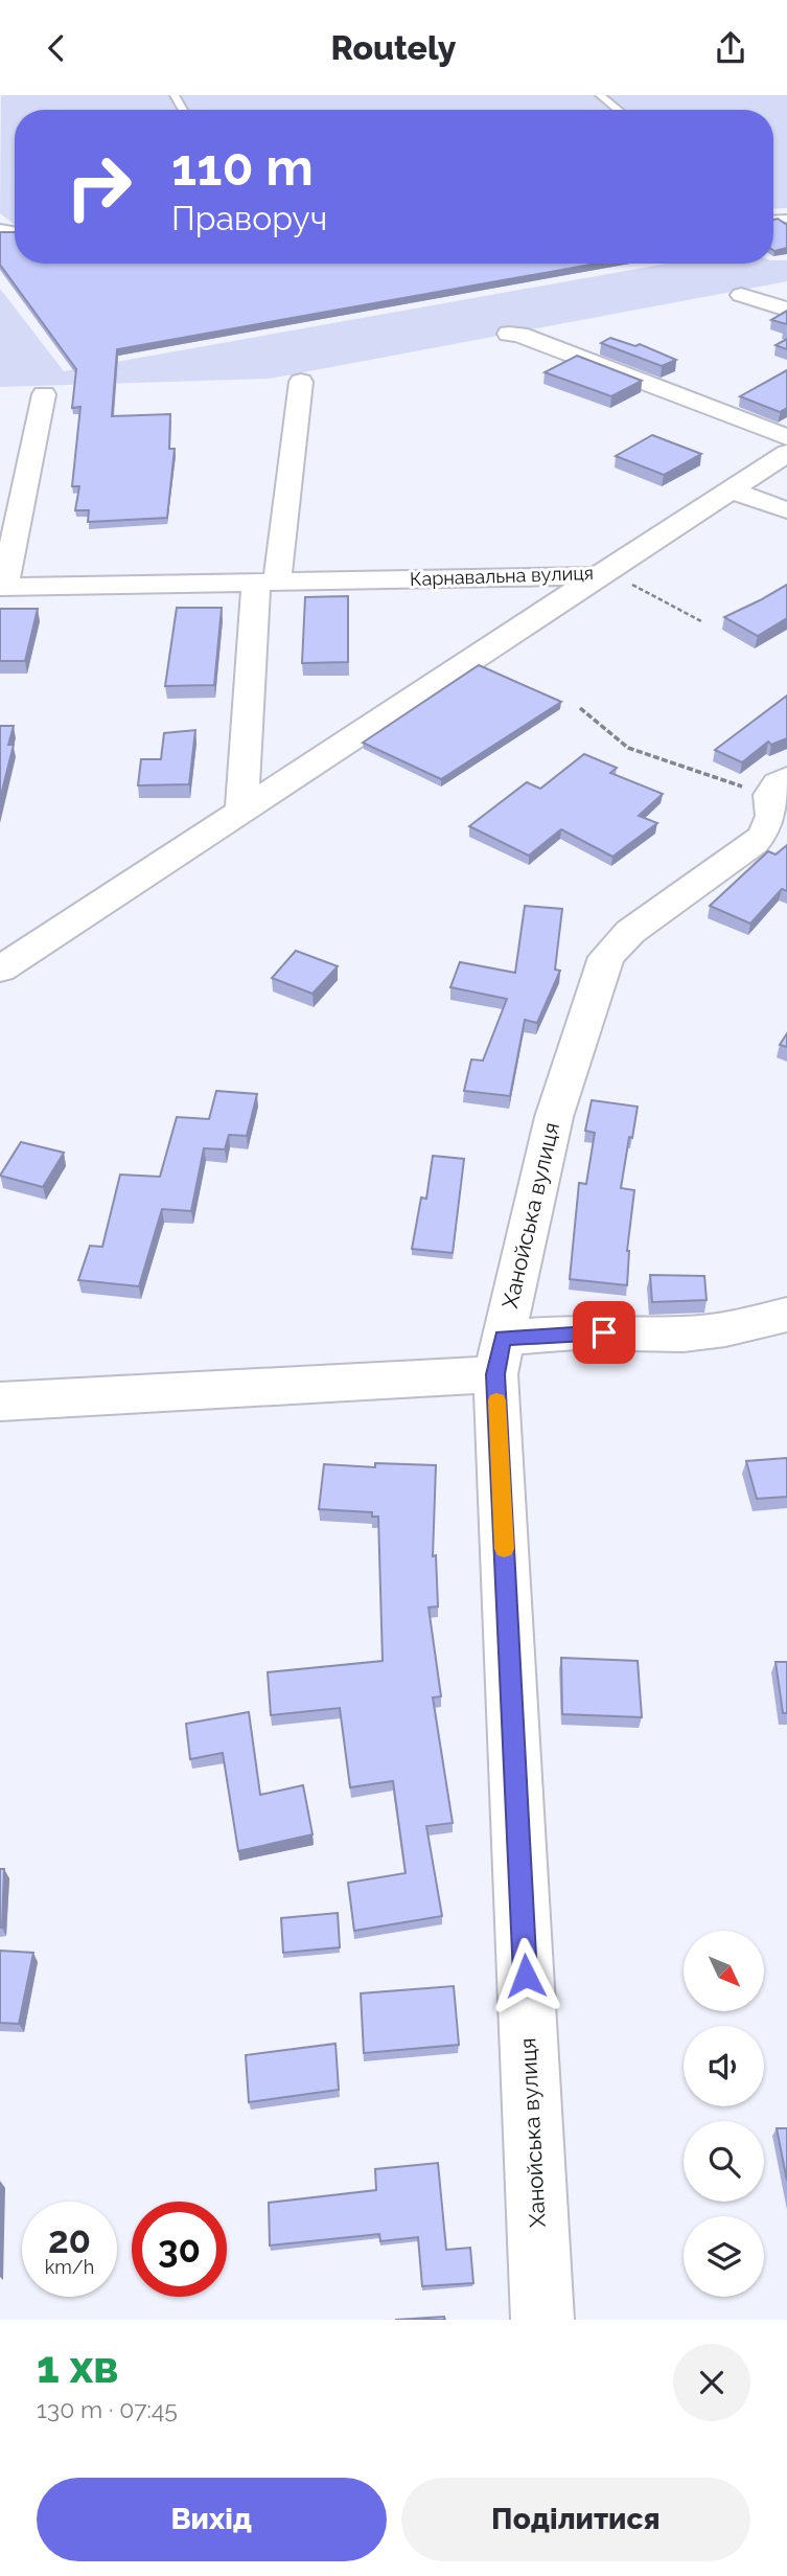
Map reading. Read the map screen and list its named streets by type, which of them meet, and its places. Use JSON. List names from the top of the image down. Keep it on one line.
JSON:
{"streets":{"street":["Карнавальна вулиця","Ханойська вулиця"]},"north":"bottom right","page":{"header":"Routely","turn":["110 m","Праворуч"],"speed":"20 km/h","limit":"30","heading":["1 хв","130 m · 07:45"],"buttons":["Вихід","Поділитися"]}}
